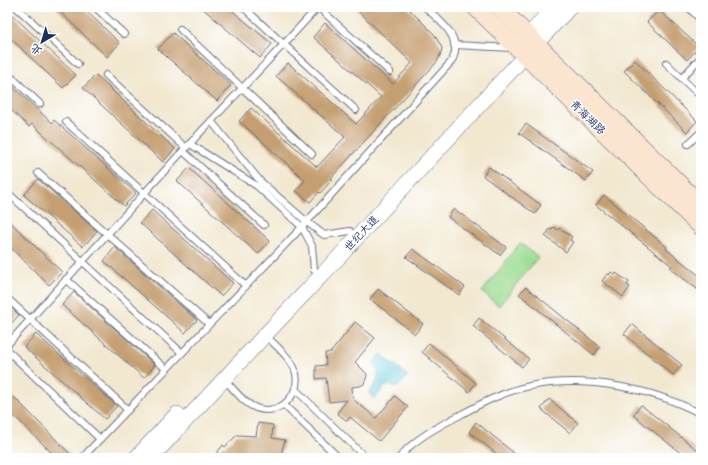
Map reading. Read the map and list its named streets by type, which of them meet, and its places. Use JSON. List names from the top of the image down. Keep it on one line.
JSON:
{"streets":{"main road":["青海湖路"],"street":["世纪大道"]},"crossings":[["青海湖路","世纪大道"]],"north":"bottom left"}
